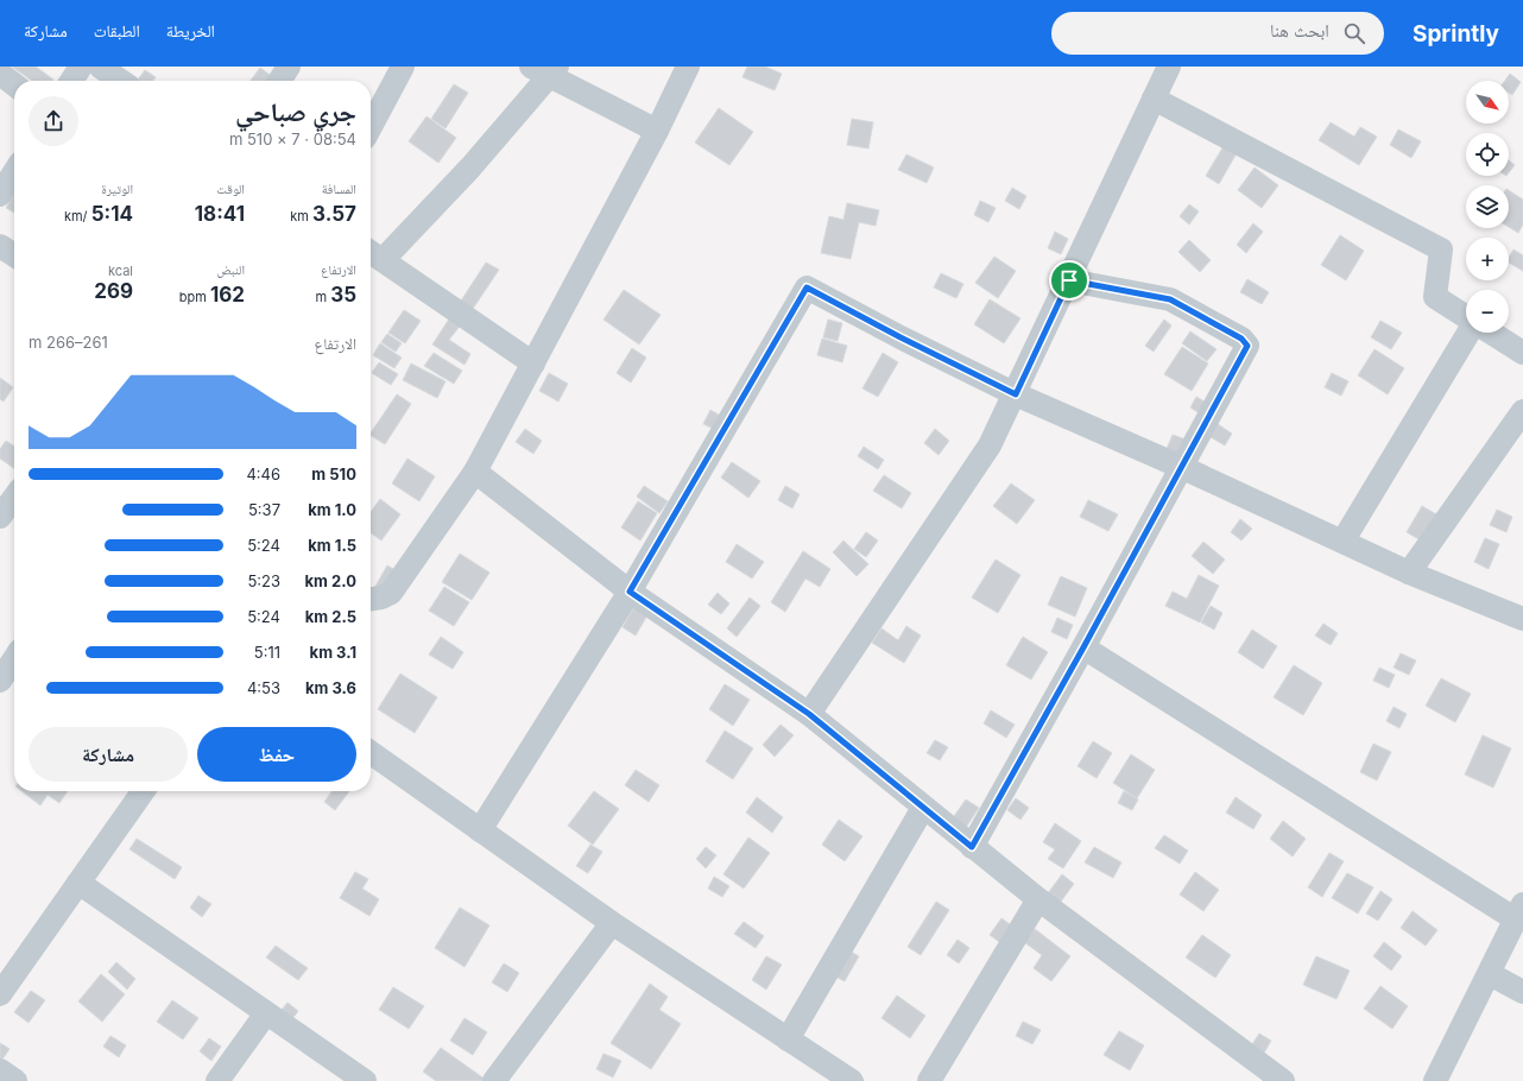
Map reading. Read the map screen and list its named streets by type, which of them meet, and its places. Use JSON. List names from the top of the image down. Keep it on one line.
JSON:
{"north":"bottom right","page":{"header":"Sprintly","search":"ابحث هنا","nav":["الخريطة","الطبقات","مشاركة"],"map_buttons":["+","−"],"heading":["جري صباحي","08:54 · 7 × 510 m"],"stats":[["المسافة","3.57 km"],["الوقت","18:41"],["الوتيرة","5:14 /km"],["الارتفاع","35 m"],["النبض","162 bpm"],["kcal","269"]],"chart":["الارتفاع","261–266 m"],"list":[{"name":"510 m","note":"4:46"},{"name":"1.0 km","note":"5:37"},{"name":"1.5 km","note":"5:24"},{"name":"2.0 km","note":"5:23"},{"name":"2.5 km","note":"5:24"},{"name":"3.1 km","note":"5:11"},{"name":"3.6 km","note":"4:53"}],"buttons":["حفظ","مشاركة"]}}
